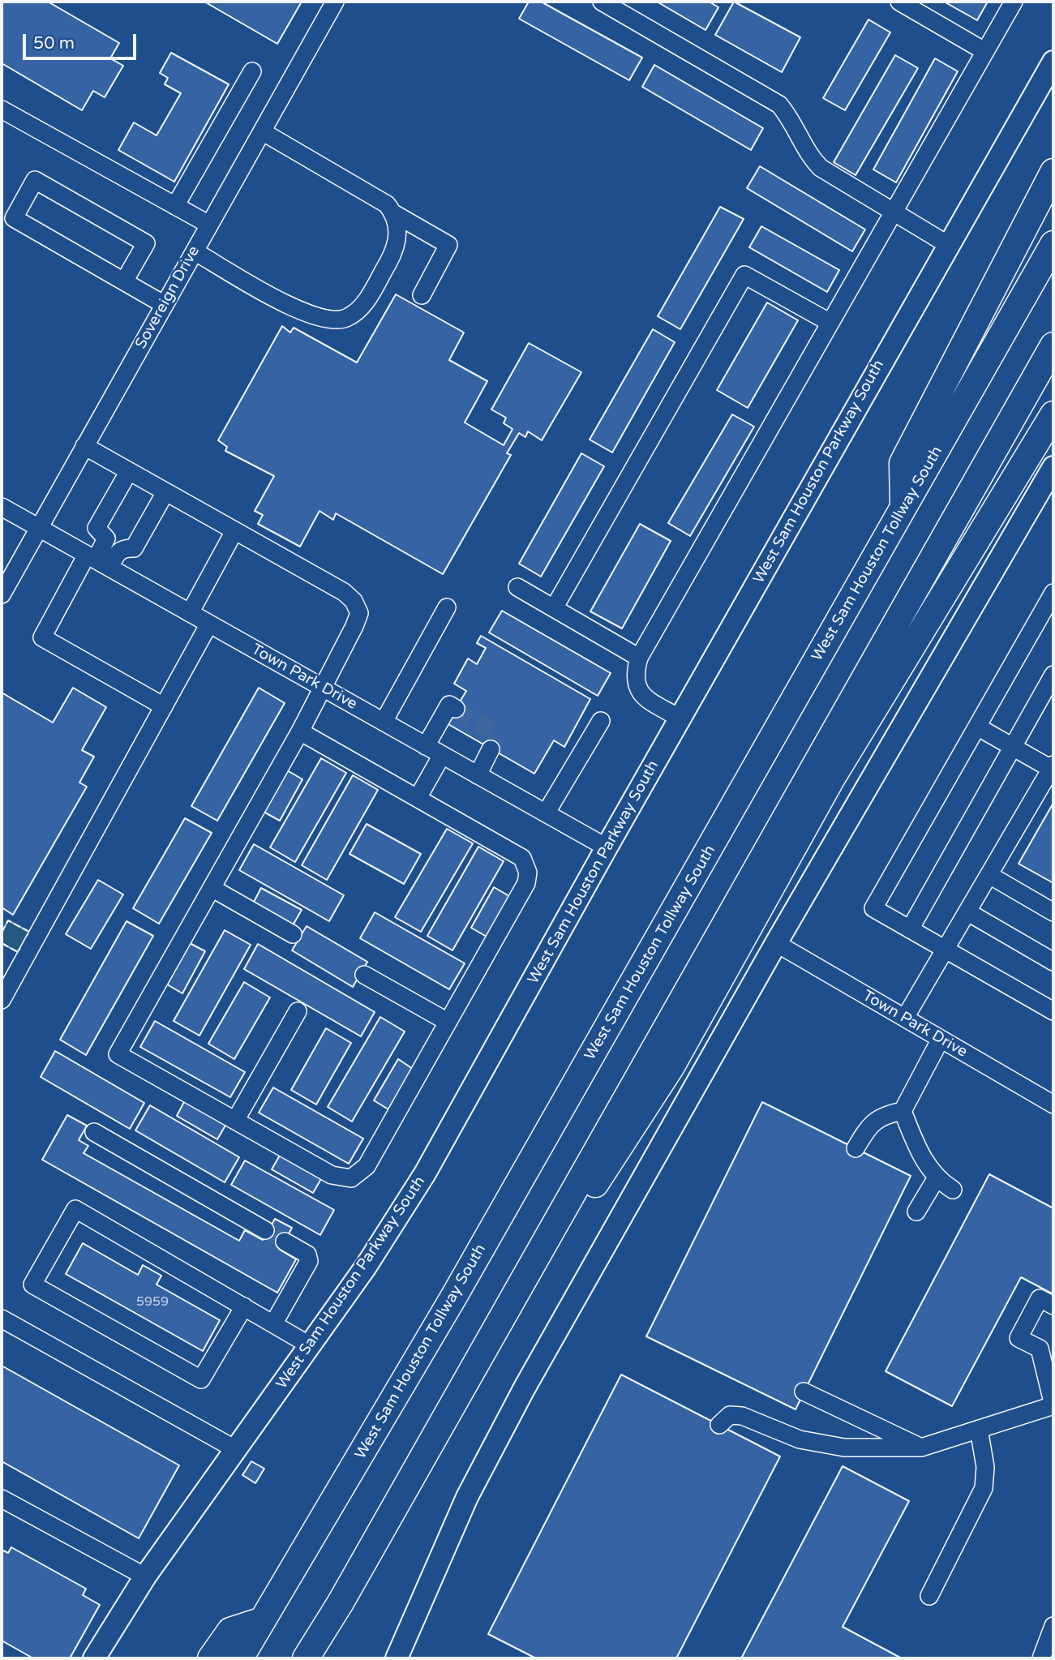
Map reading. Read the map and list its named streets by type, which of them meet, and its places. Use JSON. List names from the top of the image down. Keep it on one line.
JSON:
{"streets":{"highway":["West Sam Houston Tollway South"],"main road":["West Sam Houston Parkway South"],"street":["Sovereign Drive","Town Park Drive"]},"crossings":[["Sovereign Drive","Town Park Drive"],["West Sam Houston Parkway South","Town Park Drive"]],"house_numbers":["5959"],"scale_bar":"50 m"}
